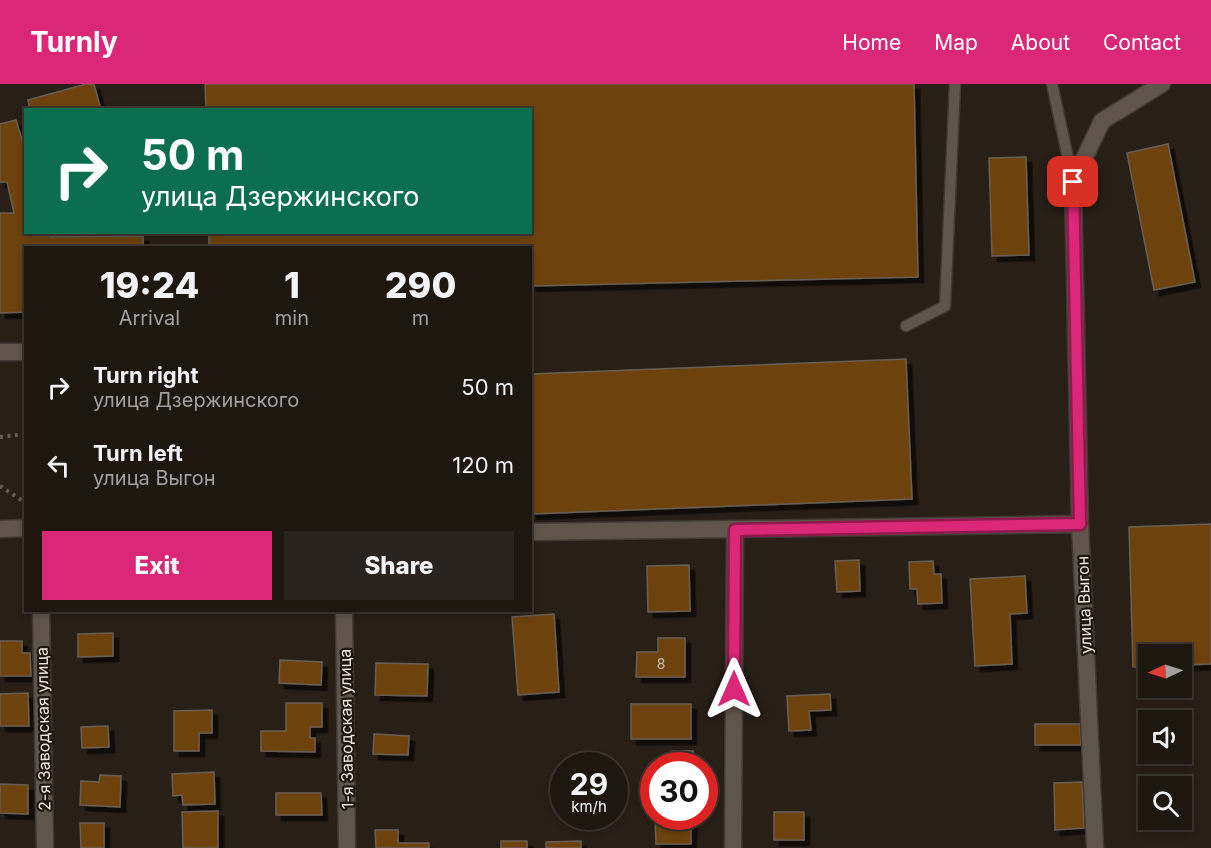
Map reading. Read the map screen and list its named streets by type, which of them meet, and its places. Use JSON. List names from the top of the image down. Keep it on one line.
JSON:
{"streets":{"street":["улица Выгон","2-я Заводская улица","1-я Заводская улица"]},"house_numbers":["8"],"north":"left","page":{"header":"Turnly","nav":["Home","Map","About","Contact"],"turn":["50 m","улица Дзержинского"],"eta":["19:24","Arrival","1","min","290","m"],"list":[{"name":"Turn right","note":"улица Дзержинского","value":"50 m"},{"name":"Turn left","note":"улица Выгон","value":"120 m"}],"buttons":["Exit","Share"],"speed":"29 km/h","limit":"30"}}
